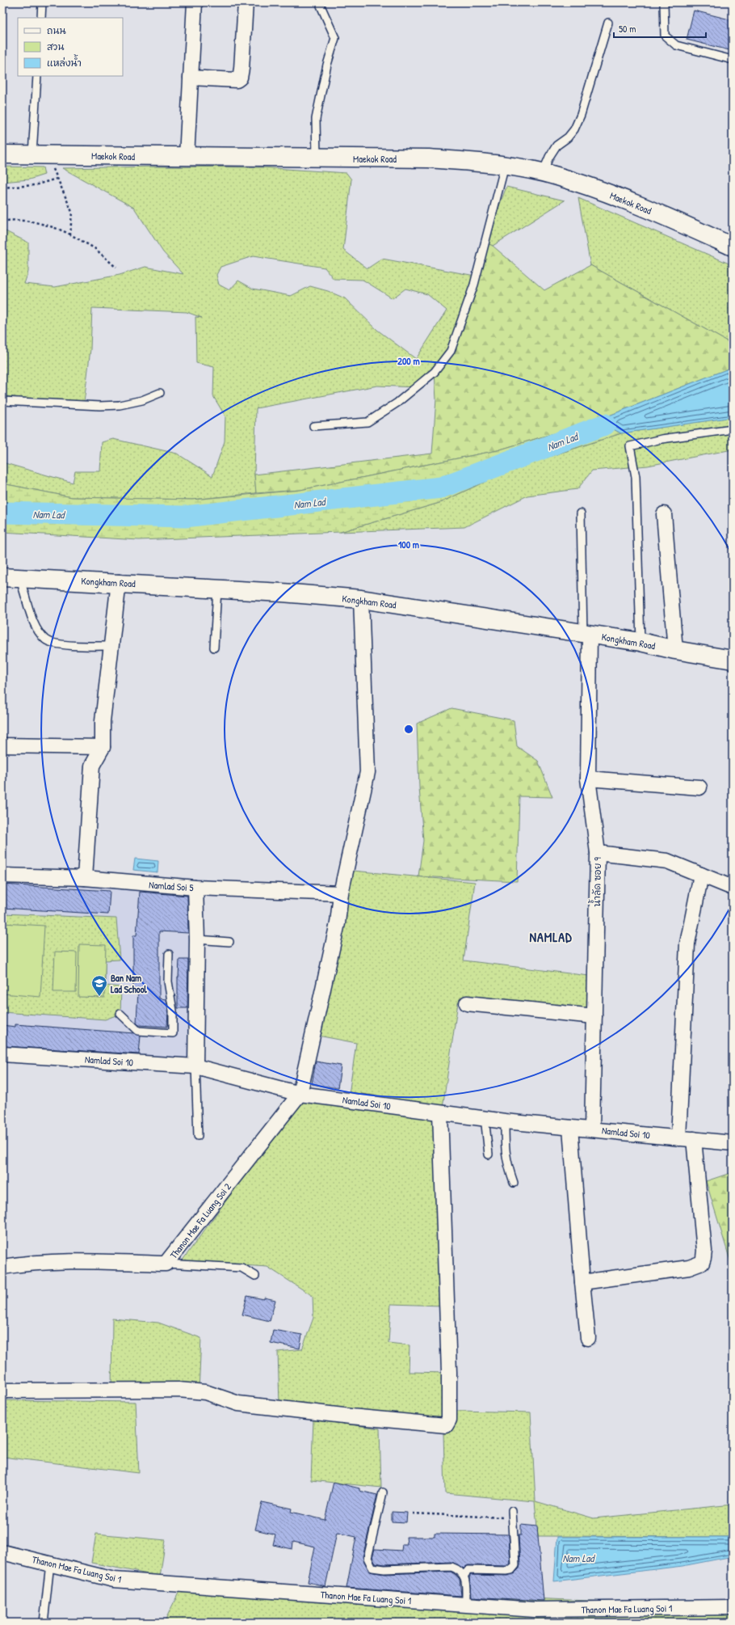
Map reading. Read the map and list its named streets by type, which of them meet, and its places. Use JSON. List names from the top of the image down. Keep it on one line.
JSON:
{"streets":{"street":["Maekok Road","Kongkham Road","น้ำลัด ซอย 9","Namlad Soi 5","Namlad Soi 10","Thanon Mae Fa Luang Soi 2","Thanon Mae Fa Luang Soi 1"]},"crossings":[["Kongkham Road","น้ำลัด ซอย 9"],["น้ำลัด ซอย 9","Namlad Soi 10"],["Namlad Soi 10","Thanon Mae Fa Luang Soi 2"]],"districts":["NAMLAD"],"water":["Nam Lad"],"places":{"school or university":["Ban Nam Lad School"]},"legend":["ถนน","สวน","แหล่งน้ำ"],"scale_bar":"50 m","rings":["200 m","100 m"]}
